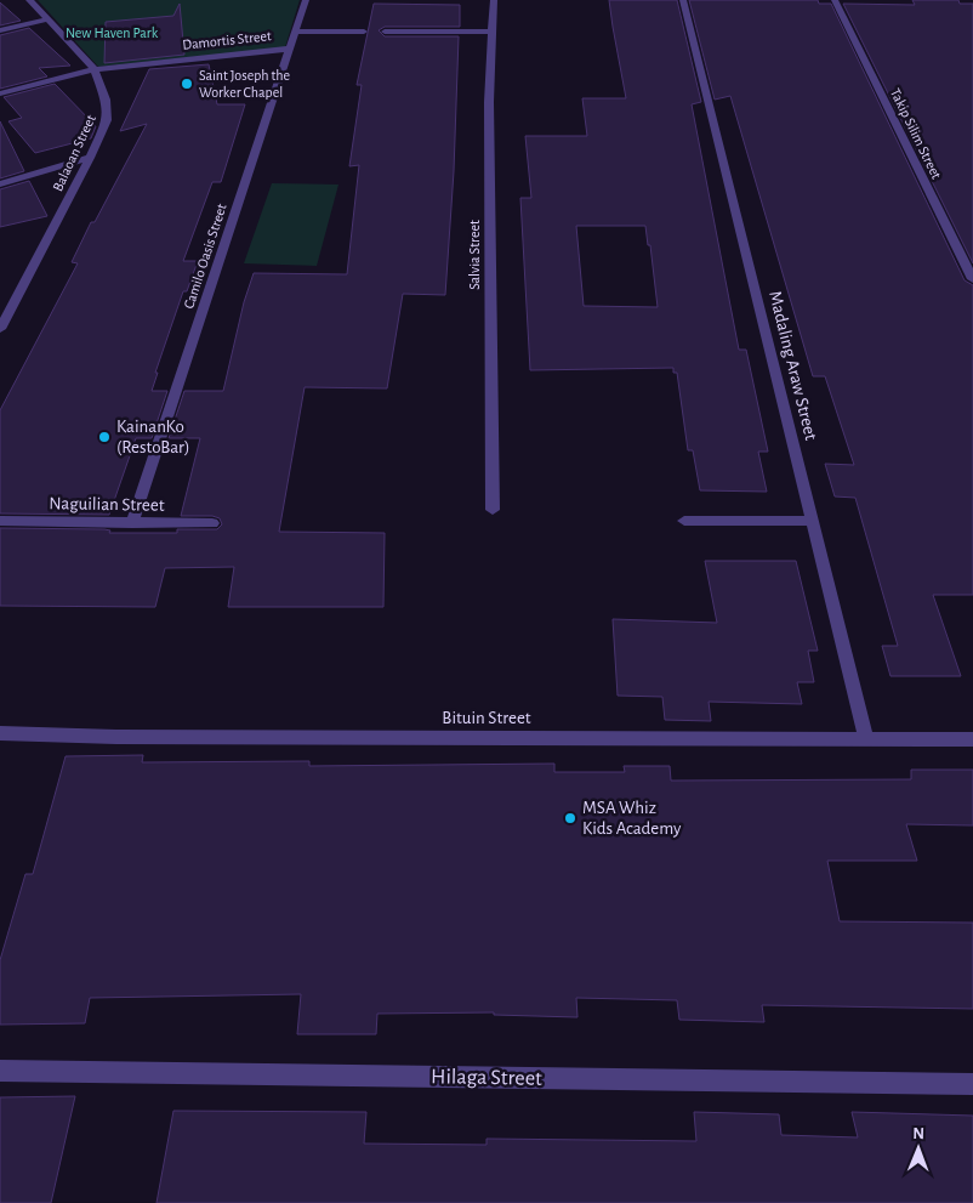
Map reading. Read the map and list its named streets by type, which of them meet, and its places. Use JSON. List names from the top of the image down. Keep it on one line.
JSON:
{"streets":{"street":["Damortis Street","Takip Silim Street","Balaoan Street","Salvia Street","Camilo Oasis Street","Madaling Araw Street","Naguilian Street","Bituin Street","Hilaga Street"]},"crossings":[["Damortis Street","Balaoan Street"],["Damortis Street","Camilo Oasis Street"],["Camilo Oasis Street","Naguilian Street"],["Madaling Araw Street","Bituin Street"]],"parks":["New Haven Park"],"places":["Saint Joseph the Worker Chapel","KainanKo (RestoBar)","MSA Whiz Kids Academy"],"north":"top"}
